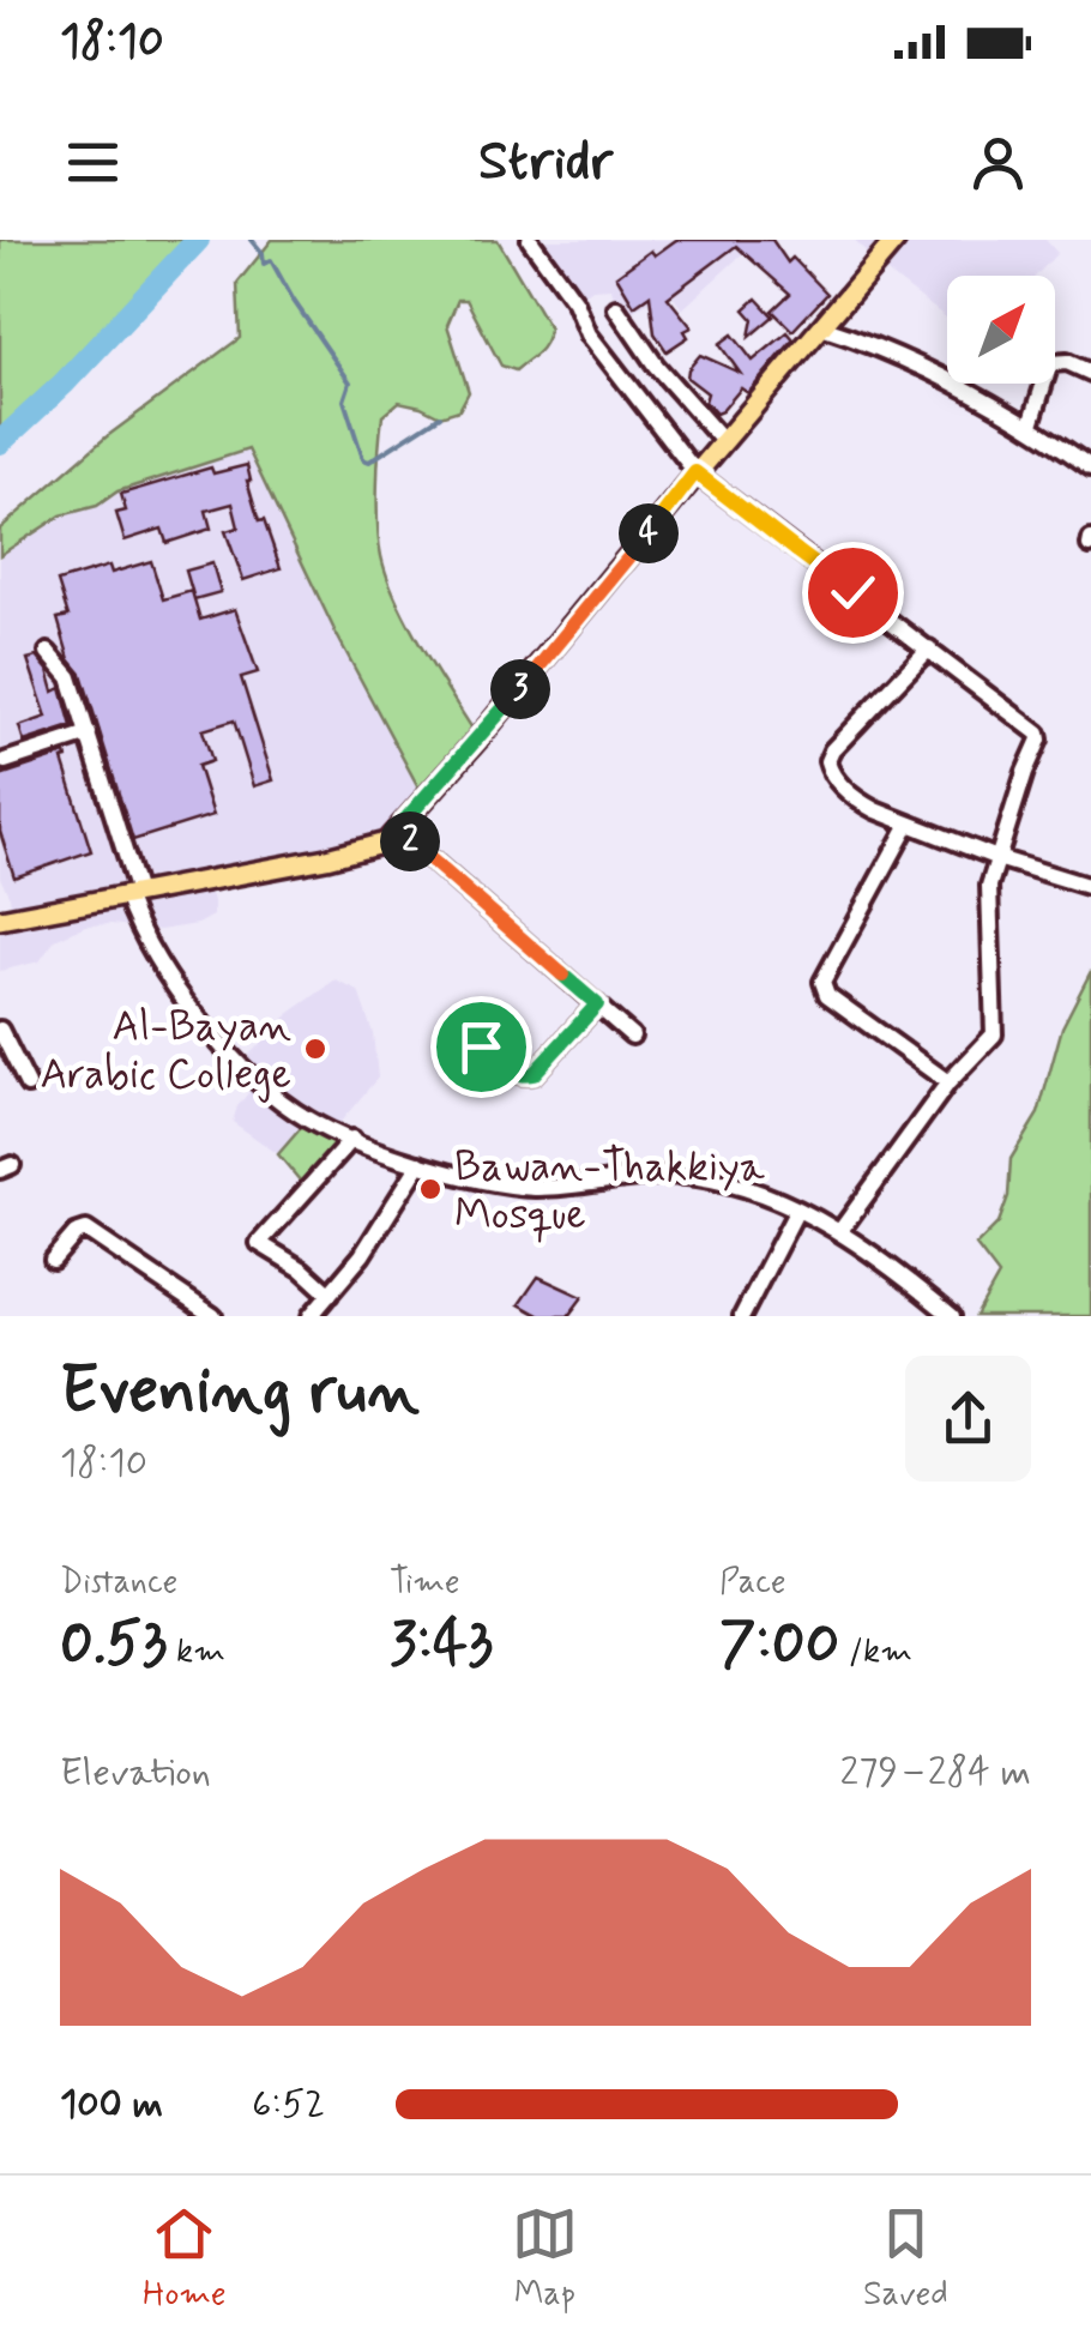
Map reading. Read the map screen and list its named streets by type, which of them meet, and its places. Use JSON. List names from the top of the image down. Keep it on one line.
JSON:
{"places":["Al-Bayan Arabic College","Bawan-Thakkiya Mosque"],"north":"top right","page":{"status":"18:10","header":"Stridr","pins":["4","3","2"],"heading":["Evening run","18:10"],"stats":[["Distance","0.53 km"],["Time","3:43"],["Pace","7:00 /km"]],"chart":["Elevation","279–284 m"],"list":[{"name":"100 m","note":"6:52"}],"tabs":["Home","Map","Saved"]}}
